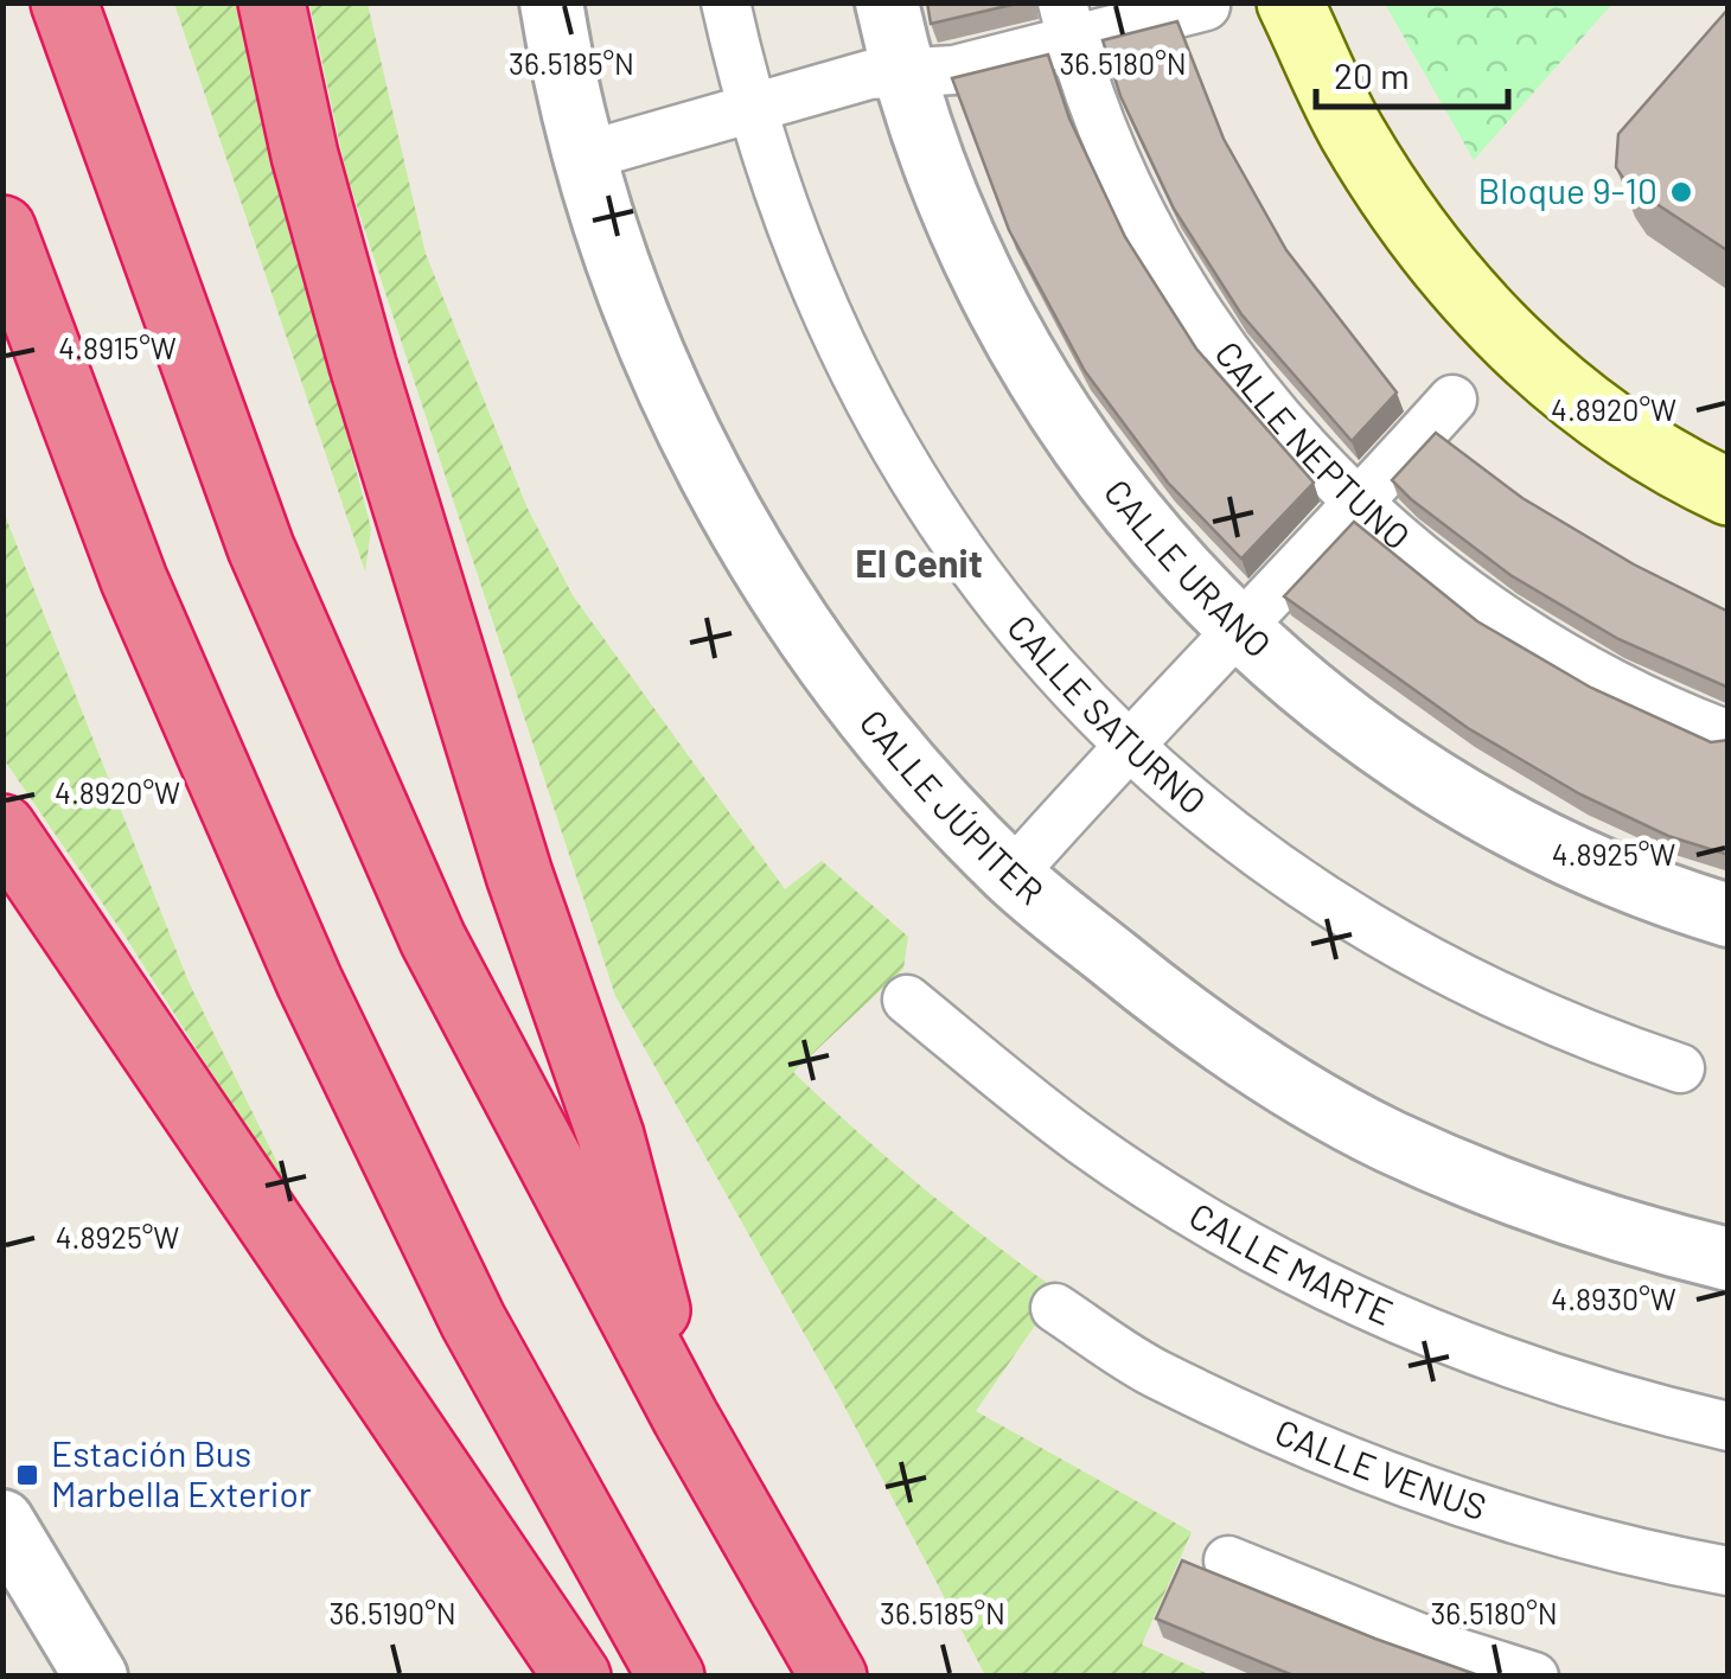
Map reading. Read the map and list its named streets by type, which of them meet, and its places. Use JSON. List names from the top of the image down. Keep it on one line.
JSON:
{"streets":{"street":["CALLE NEPTUNO","CALLE URANO","CALLE SATURNO","CALLE JÚPITER","CALLE MARTE","CALLE VENUS"]},"districts":["El Cenit"],"places":{"other":["Bloque 9-10"],"transit":["Estación Bus Marbella Exterior"]},"scale_bar":"20 m","coordinates":["36.5185°N","36.5180°N","4.8915°W","4.8920°W","4.8925°W","4.8930°W","36.5190°N"]}
